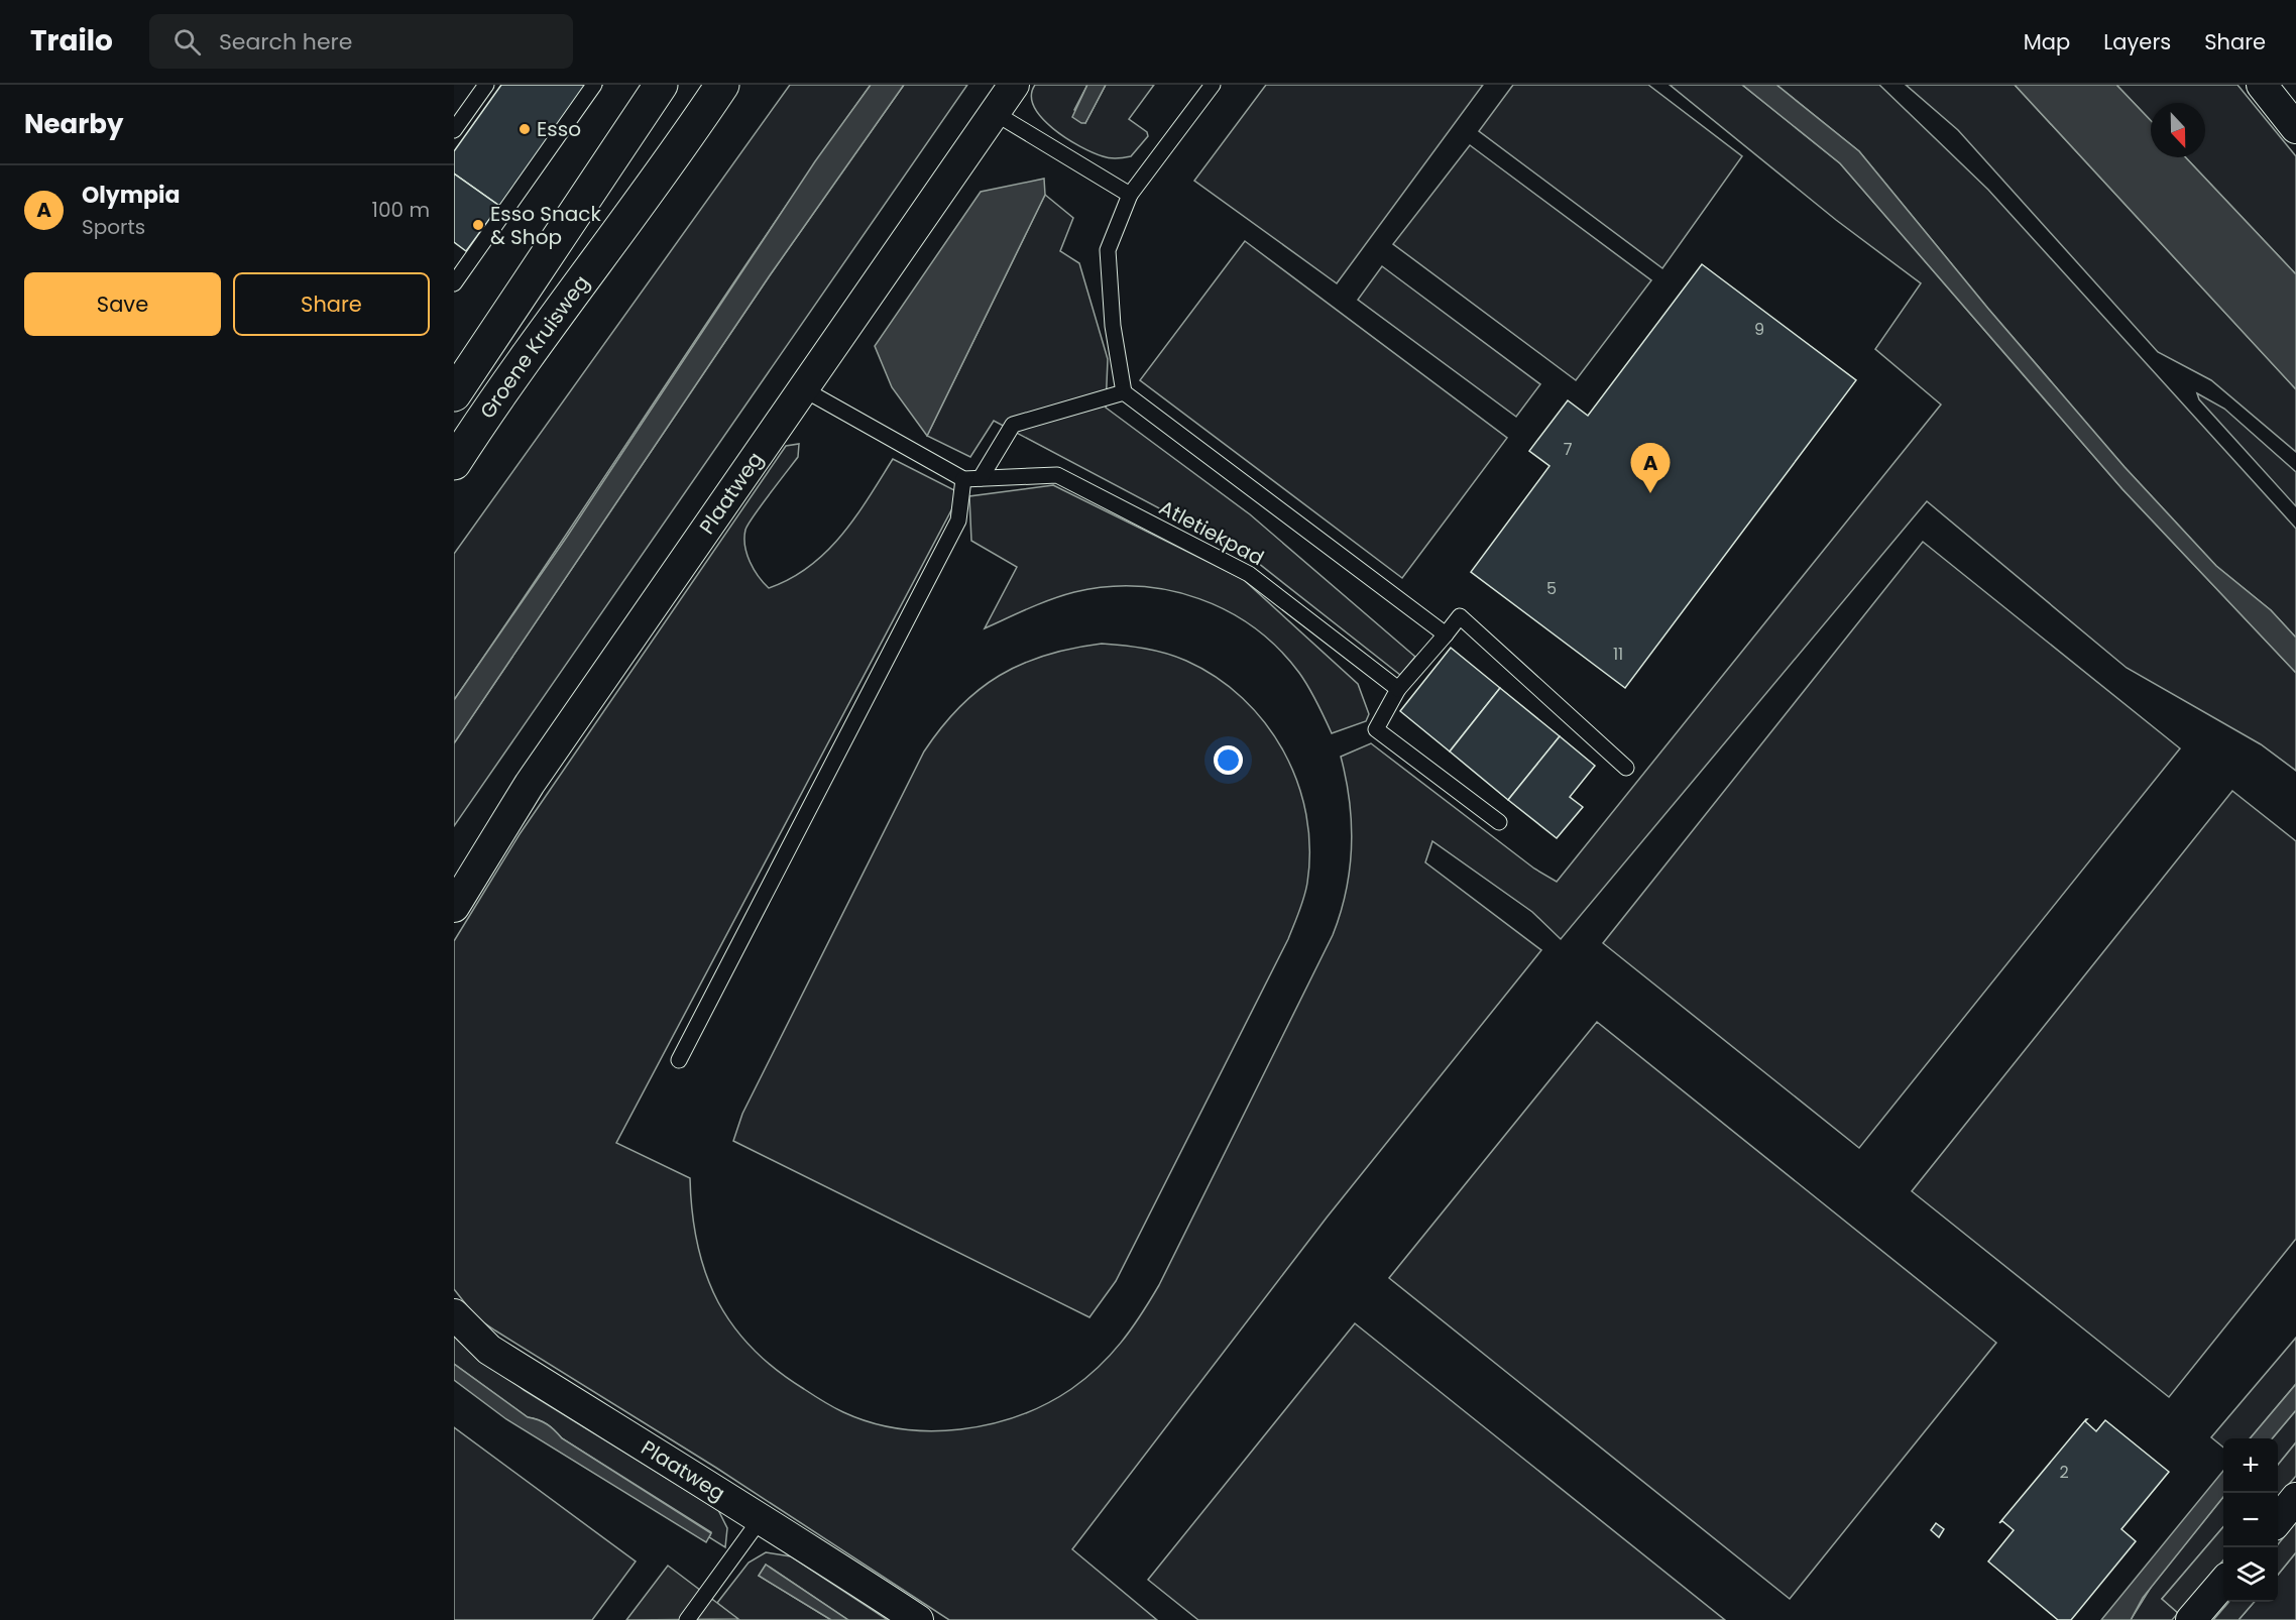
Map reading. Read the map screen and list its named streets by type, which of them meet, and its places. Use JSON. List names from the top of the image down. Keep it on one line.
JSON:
{"streets":{"main road":["Groene Kruisweg"],"street":["Plaatweg"],"lane":["Atletiekpad"]},"places":["Esso","Esso Snack & Shop"],"house_numbers":["9","7","5","11","2"],"north":"bottom","page":{"header":"Trailo","search":"Search here","nav":["Map","Layers","Share"],"heading":"Nearby","list":[{"mark":"A","name":"Olympia","note":"Sports","value":"100 m"}],"buttons":["Save","Share"],"pins":"A","map_buttons":["+","−"]}}
